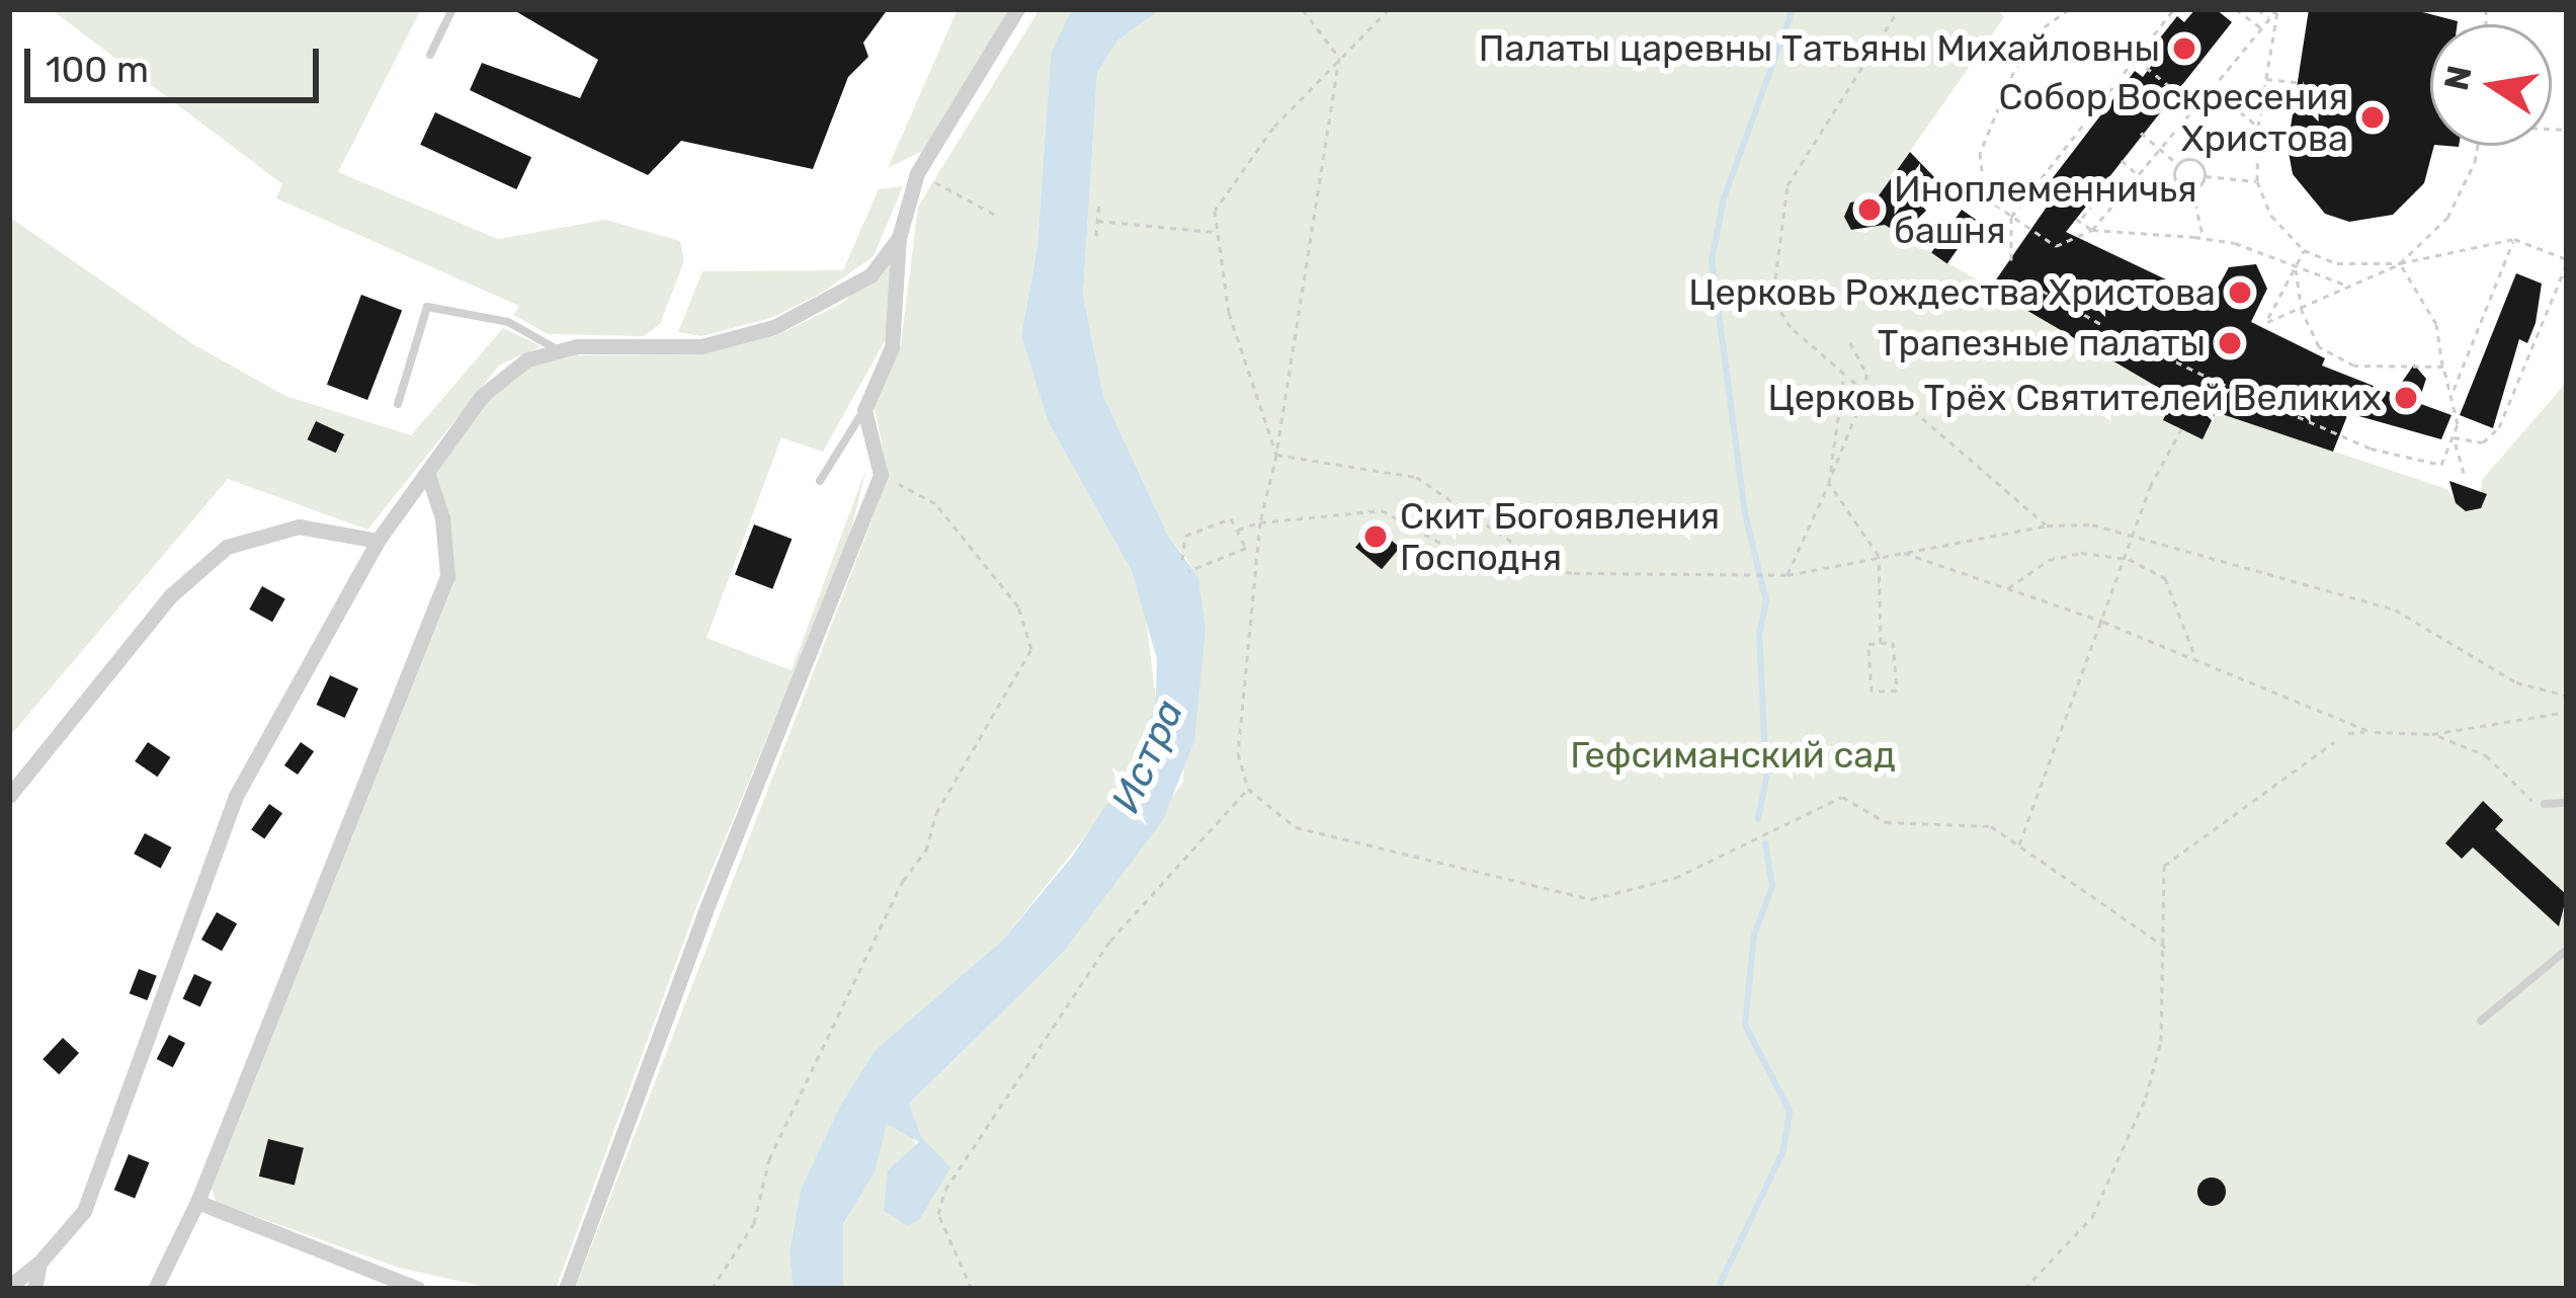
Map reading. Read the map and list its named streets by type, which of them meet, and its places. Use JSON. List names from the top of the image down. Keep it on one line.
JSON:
{"water":["Истра"],"parks":["Гефсиманский сад"],"places":["Палаты царевны Татьяны Михайловны","Собор Воскресения Христова","Иноплеменничья башня","Церковь Рождества Христова","Трапезные палаты","Церковь Трёх Святителей Великих","Скит Богоявления Господня"],"scale_bar":"100 m","north":"left"}
